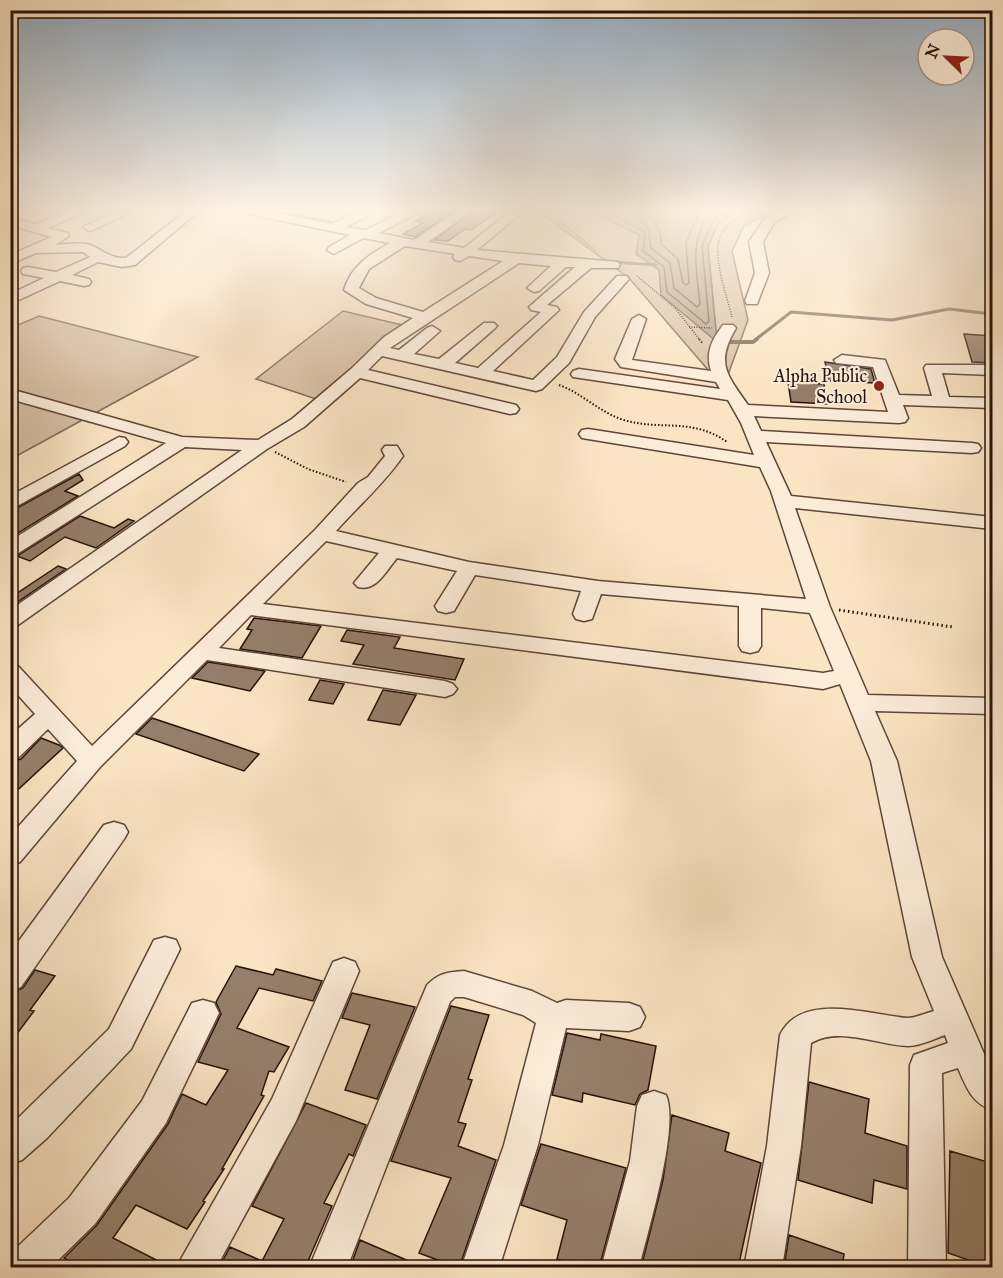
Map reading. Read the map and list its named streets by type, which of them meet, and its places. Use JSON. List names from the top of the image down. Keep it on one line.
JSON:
{"places":["Alpha Public School"],"north":"top left"}
